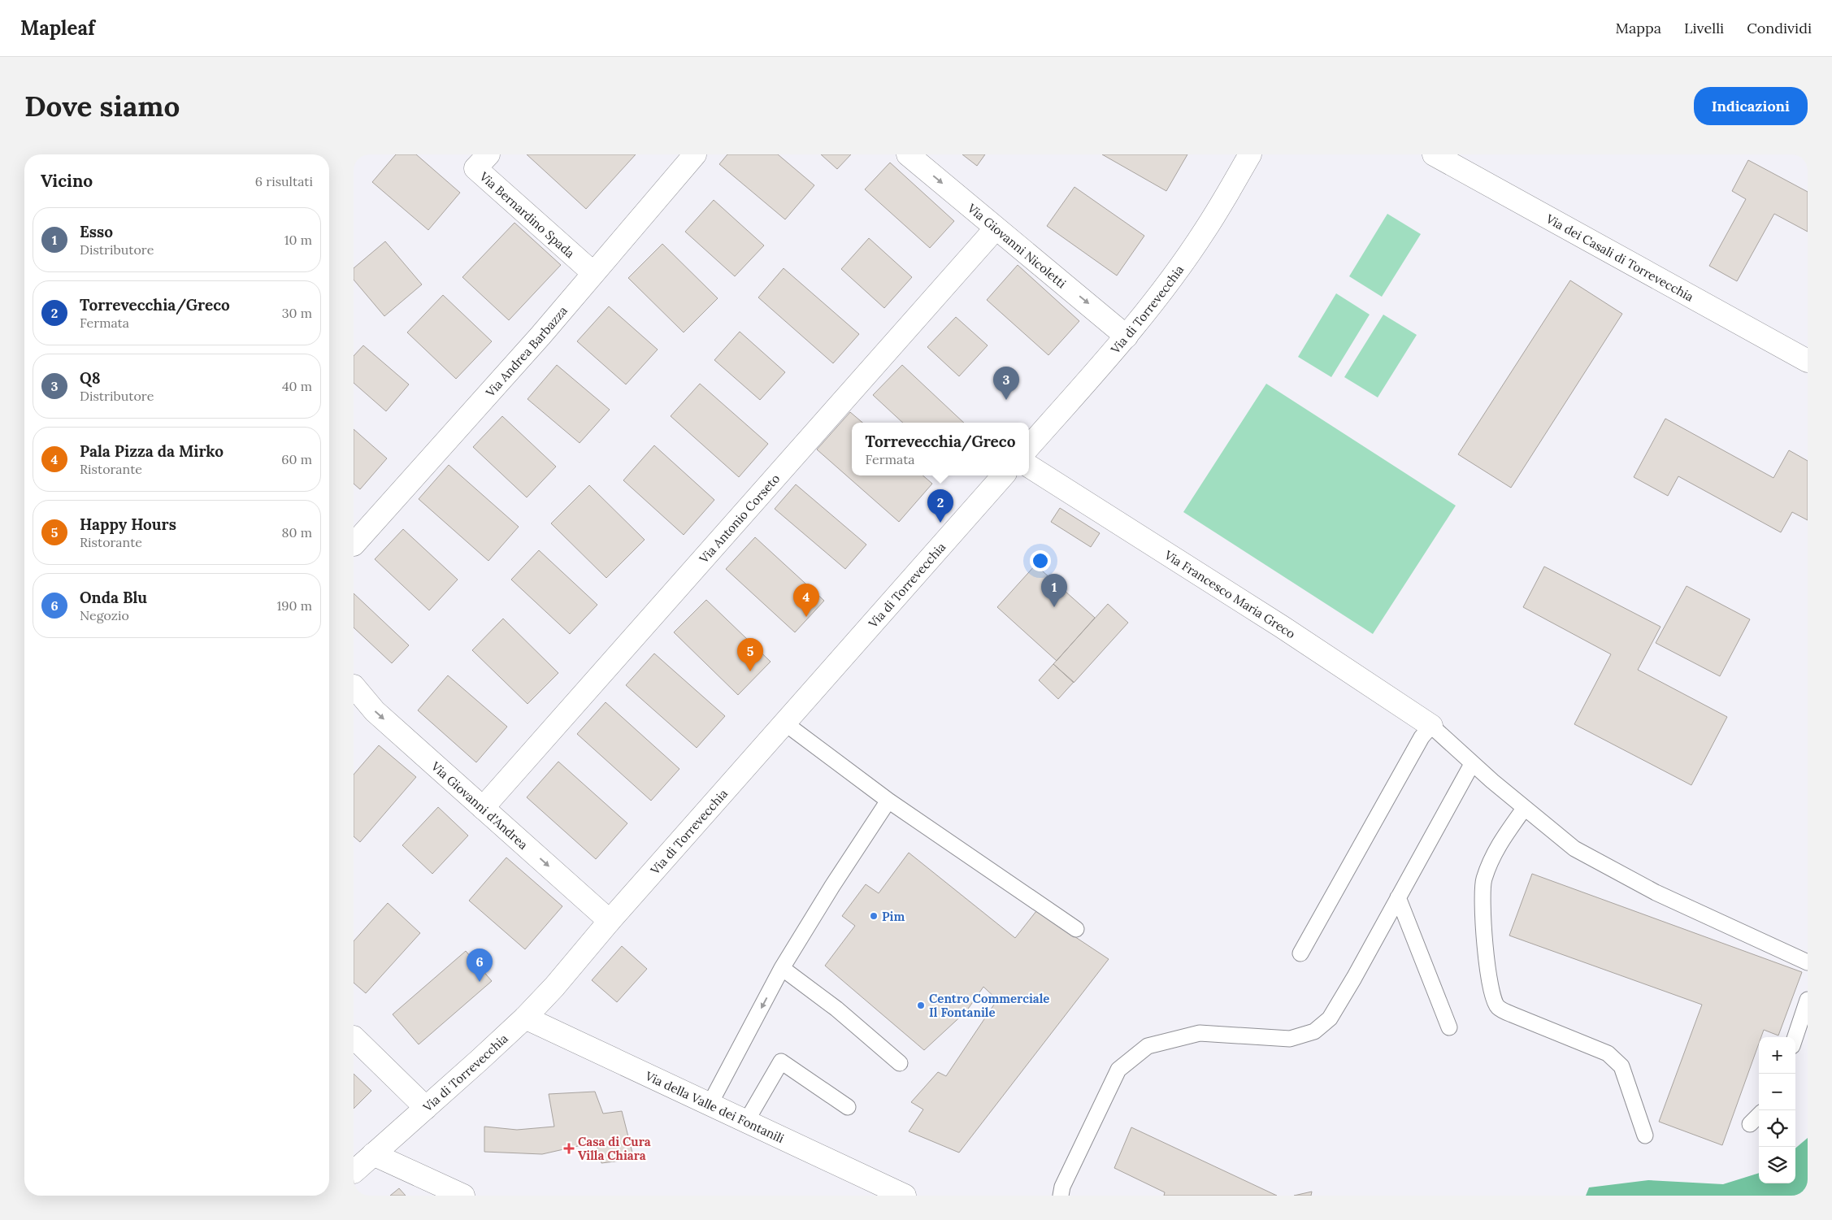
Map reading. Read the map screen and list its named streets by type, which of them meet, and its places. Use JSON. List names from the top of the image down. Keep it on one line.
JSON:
{"streets":{"street":["Via Bernardino Spada","Via Giovanni Nicoletti","Via dei Casali di Torrevecchia","Via di Torrevecchia","Via Andrea Barbazza","Via Antonio Corseto","Via Francesco Maria Greco","Via Giovanni d'Andrea","Via della Valle dei Fontanili"]},"crossings":[["Via Bernardino Spada","Via Andrea Barbazza"],["Via Giovanni Nicoletti","Via di Torrevecchia"],["Via Giovanni Nicoletti","Via Antonio Corseto"],["Via di Torrevecchia","Via Giovanni d'Andrea"],["Via di Torrevecchia","Via della Valle dei Fontanili"],["Via Antonio Corseto","Via Giovanni d'Andrea"]],"one_way":["Via Giovanni Nicoletti","Via Giovanni d'Andrea"],"places":{"other":["Pim","Centro Commerciale Il Fontanile"],"health":["Casa di Cura Villa Chiara"]},"page":{"header":"Mapleaf","nav":["Mappa","Livelli","Condividi"],"buttons":"Indicazioni","title":"Dove siamo","heading":["Vicino","6 risultati"],"list":[{"mark":"1","name":"Esso","note":"Distributore","value":"10 m"},{"mark":"2","name":"Torrevecchia/Greco","note":"Fermata","value":"30 m"},{"mark":"3","name":"Q8","note":"Distributore","value":"40 m"},{"mark":"4","name":"Pala Pizza da Mirko","note":"Ristorante","value":"60 m"},{"mark":"5","name":"Happy Hours","note":"Ristorante","value":"80 m"},{"mark":"6","name":"Onda Blu","note":"Negozio","value":"190 m"}],"pins":["3","2","1","4","5","6"],"popup":["Torrevecchia/Greco","Fermata"],"map_buttons":["+","−"]}}
